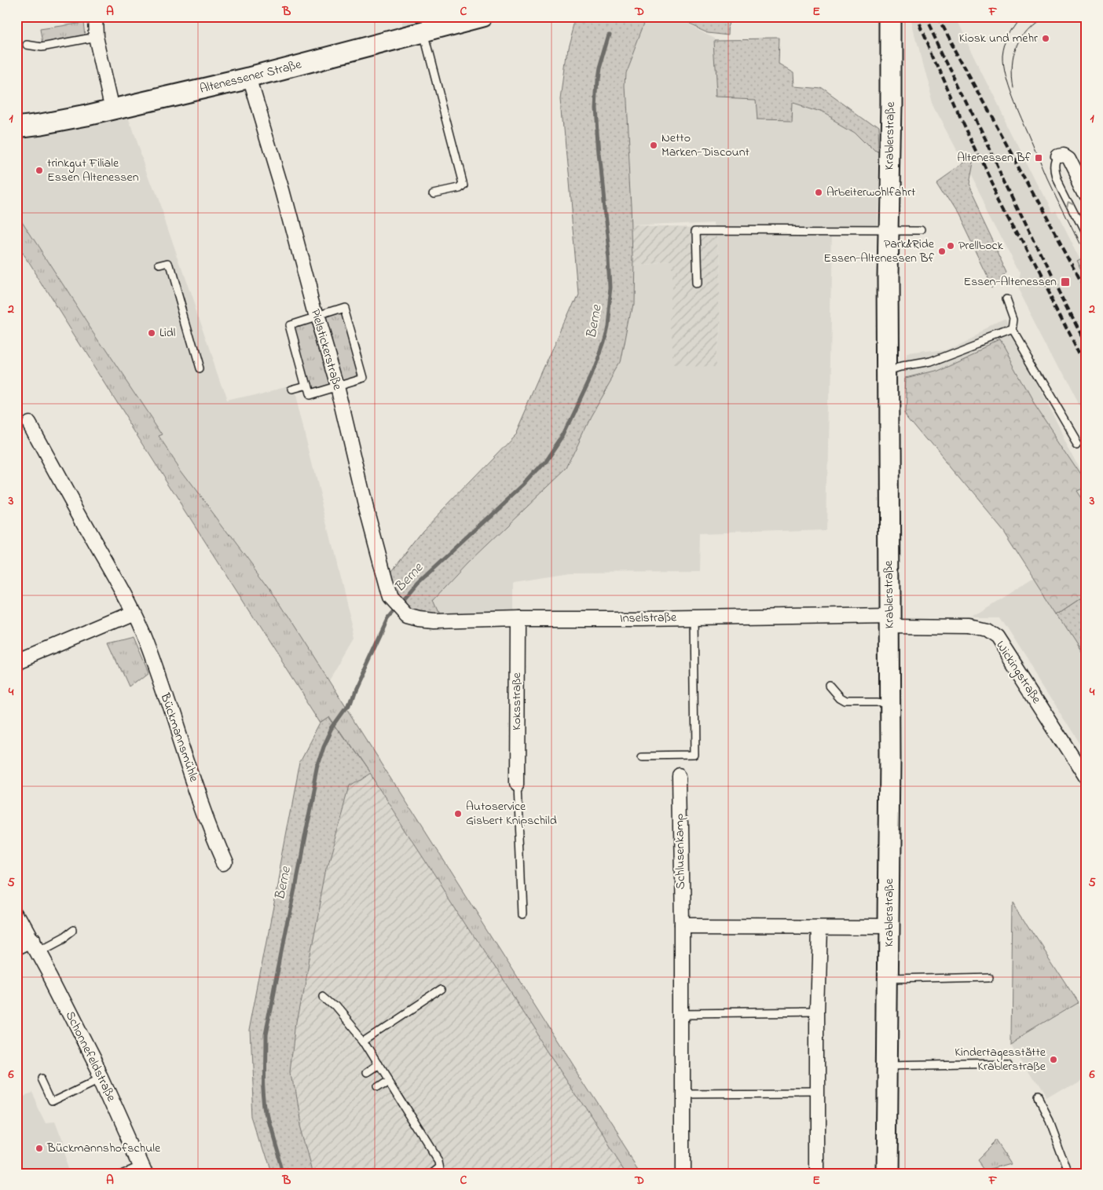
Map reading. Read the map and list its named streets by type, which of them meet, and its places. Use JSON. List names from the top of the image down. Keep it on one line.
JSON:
{"streets":{"street":["Altenessener Straße","Krablerstraße","Pielstickerstraße","Inselstraße","Wickingstraße","Koksstraße","Bückmannsmühle","Schlusenkamp","Schonnefeldstraße"]},"crossings":[["Altenessener Straße","Pielstickerstraße"],["Krablerstraße","Inselstraße"],["Krablerstraße","Wickingstraße"],["Pielstickerstraße","Inselstraße"],["Inselstraße","Wickingstraße"],["Inselstraße","Koksstraße"]],"water":["Berne"],"places":{"other":["Kiosk und mehr","Netto Marken-Discount","trinkgut Filiale Essen Altenessen","Arbeiterwohlfahrt","Prellbock","Park&Ride Essen-Altenessen Bf","Lidl","Autoservice Gisbert Knipschild","Kindertagesstätte Krablerstraße","Bückmannshofschule"],"transit":["Altenessen Bf","Essen-Altenessen"]},"grid":{"columns":["A","B","C","D","E","F"],"rows":["1","2","3","4","5","6"]}}
